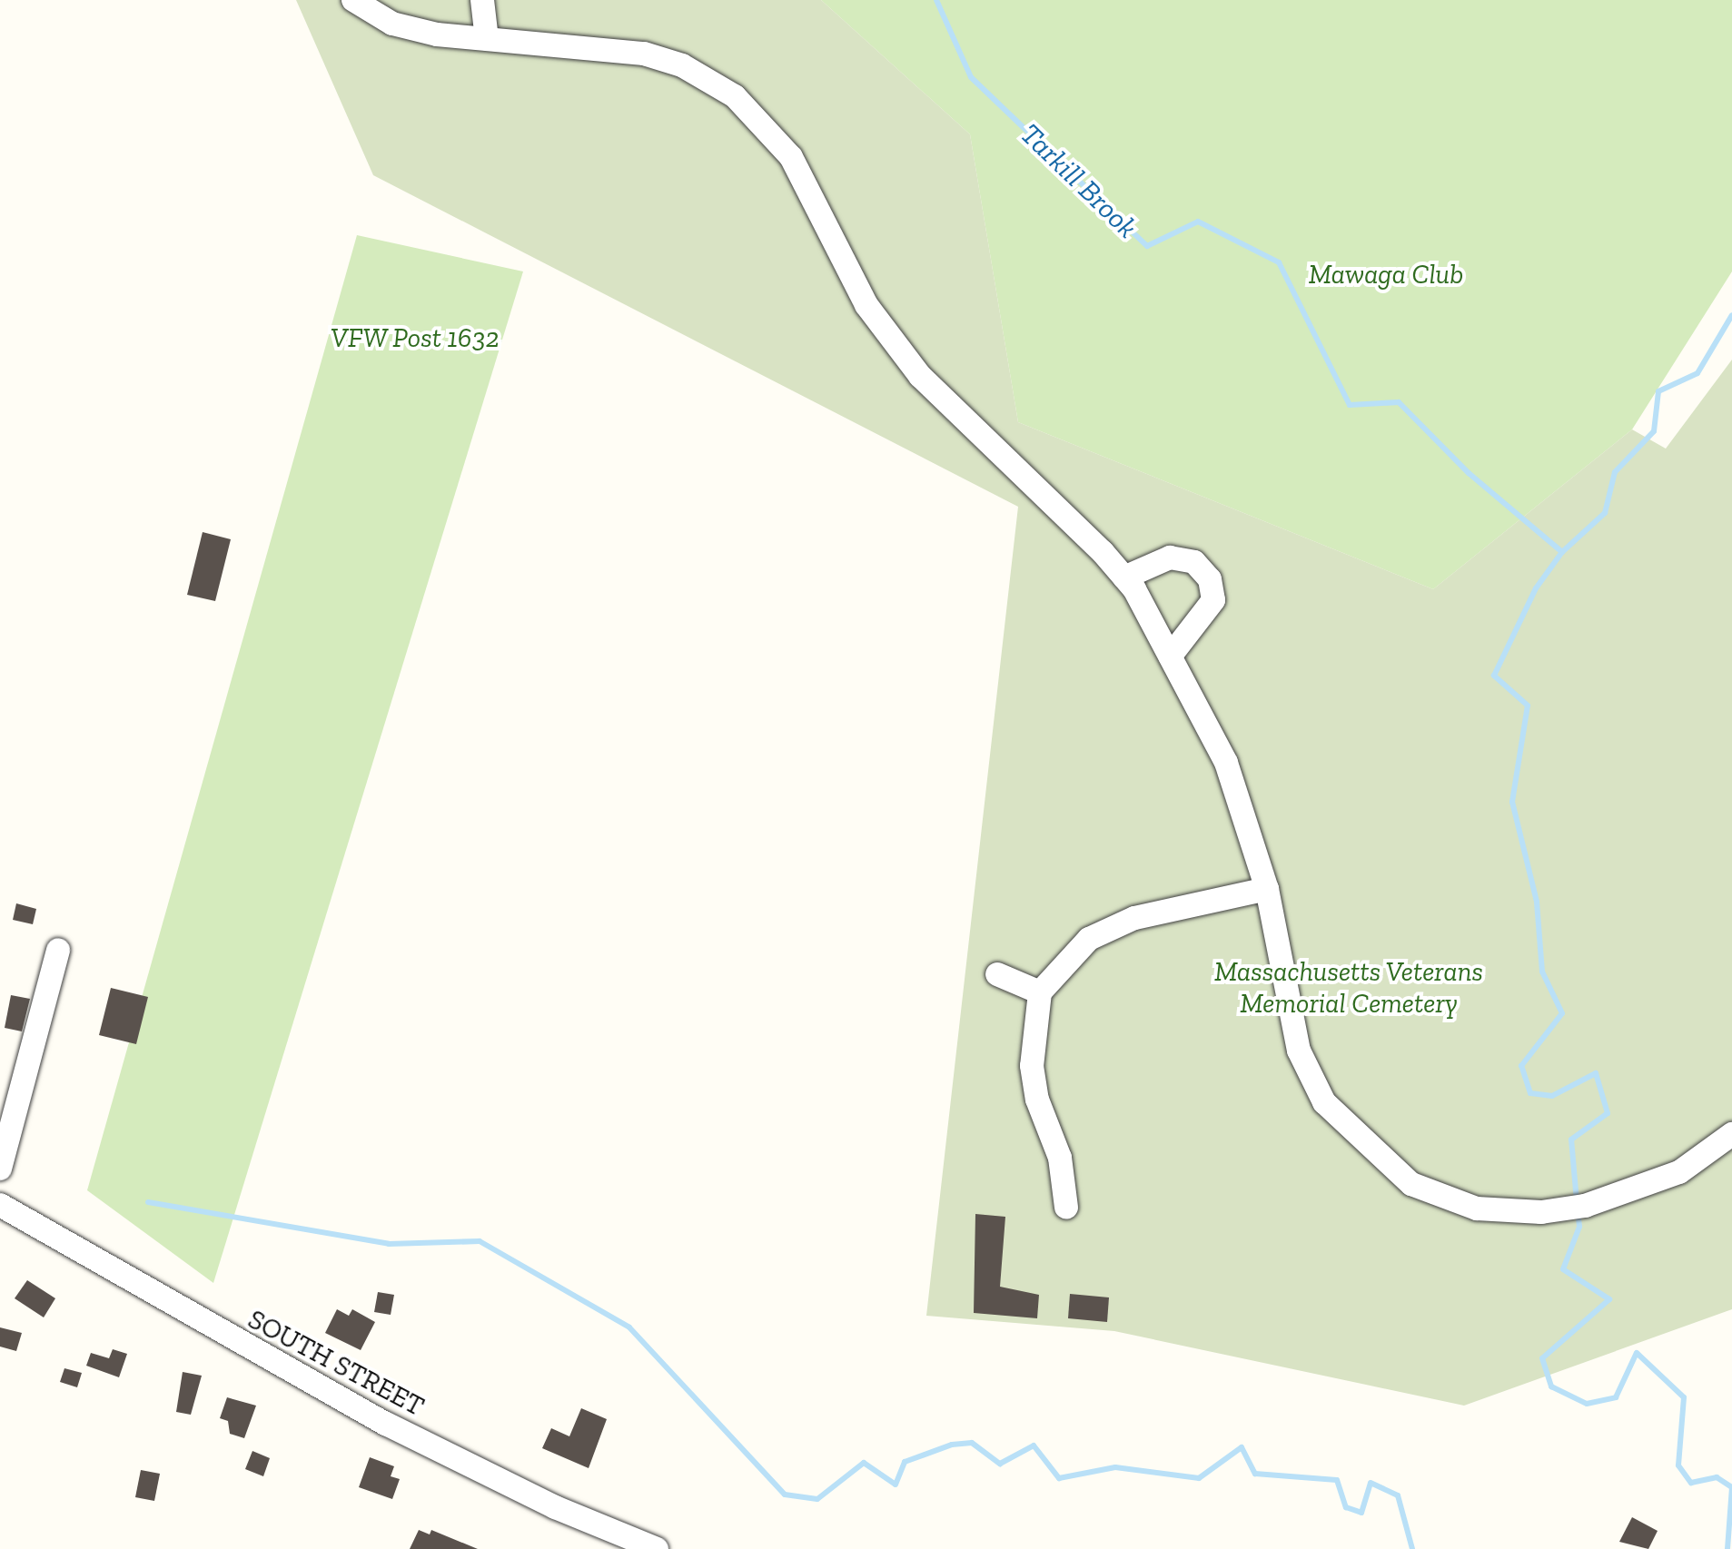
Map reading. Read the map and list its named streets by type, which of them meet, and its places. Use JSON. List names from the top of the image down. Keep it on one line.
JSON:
{"streets":{"street":["SOUTH STREET"]},"water":["Tarkill Brook"],"parks":["Mawaga Club","VFW Post 1632","Massachusetts Veterans Memorial Cemetery"]}
